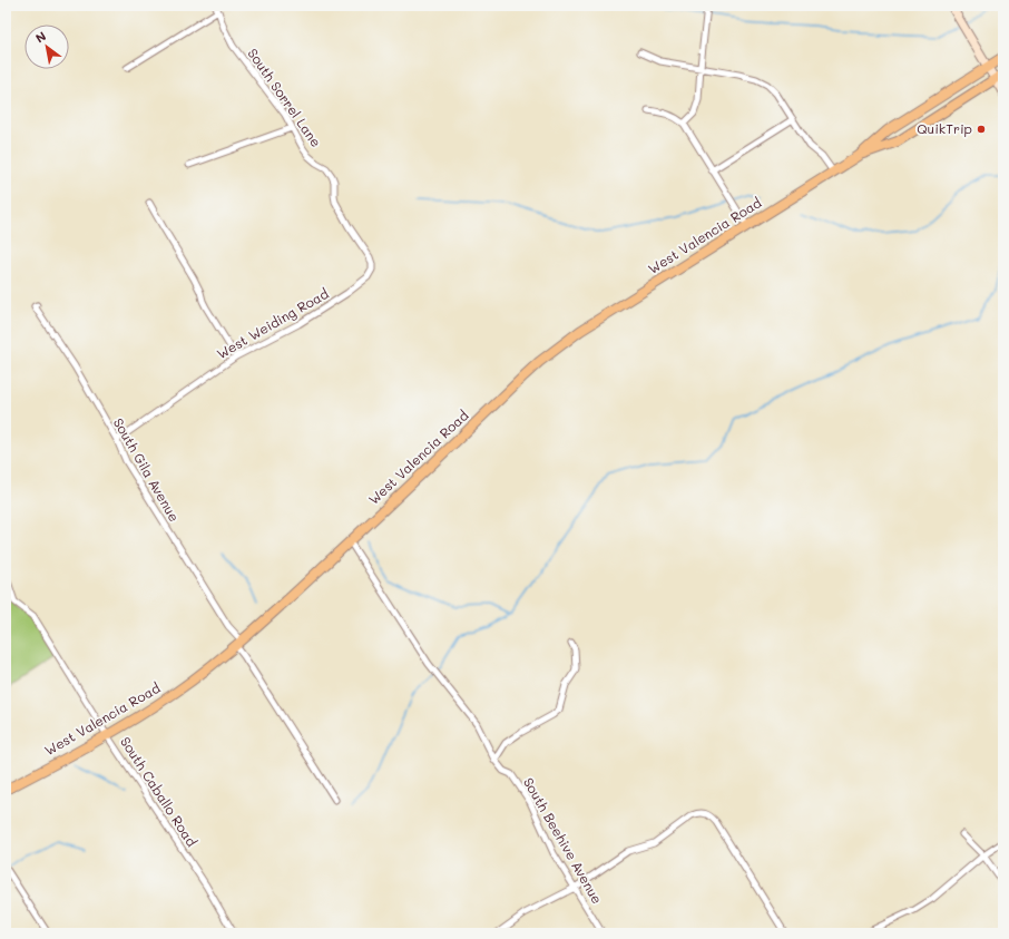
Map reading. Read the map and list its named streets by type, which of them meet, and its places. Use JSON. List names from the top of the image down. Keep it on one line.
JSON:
{"streets":{"main road":["West Valencia Road"],"street":["South Sorrel Lane","West Weiding Road","South Gila Avenue","South Caballo Road","South Beehive Avenue"]},"crossings":[["South Sorrel Lane","West Weiding Road"],["West Valencia Road","South Gila Avenue"],["West Valencia Road","South Caballo Road"],["West Valencia Road","South Beehive Avenue"],["West Weiding Road","South Gila Avenue"]],"places":["QuikTrip"],"north":"top left"}
